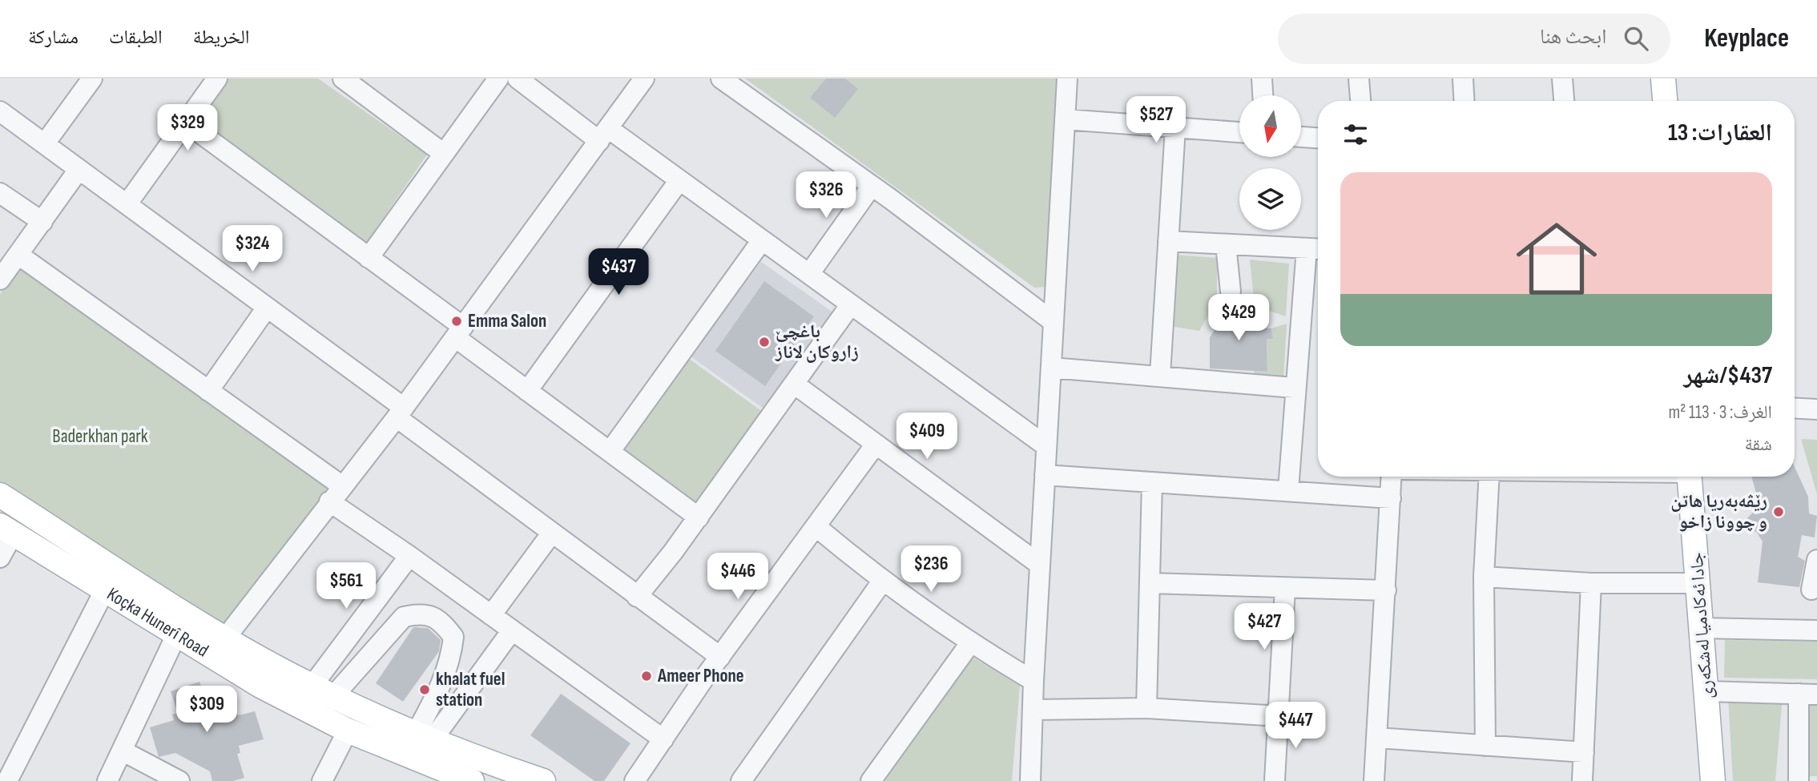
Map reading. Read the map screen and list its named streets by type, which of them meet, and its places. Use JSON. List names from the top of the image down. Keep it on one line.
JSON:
{"streets":{"main road":["Koçka Hunerî Road","جادا ئه‌كادميا له‌شكه‌رى"]},"parks":["Baderkhan park"],"places":["Emma Salon","باغچێ زاروكان لاناز","رێڤه‌به‌ريا هاتن و چوونا زاخو","Ameer Phone","khalat fuel station"],"north":"bottom","page":{"header":"Keyplace","search":"ابحث هنا","nav":["الخريطة","الطبقات","مشاركة"],"price":["$527","$329","$326","$324","$437","$429","$409","$236","$446","$561","$427","$309","$447"],"heading":"العقارات: 13","list":[{"name":"$437/شهر","note":"الغرف: 3 · 113 m² · شقة"}]}}
